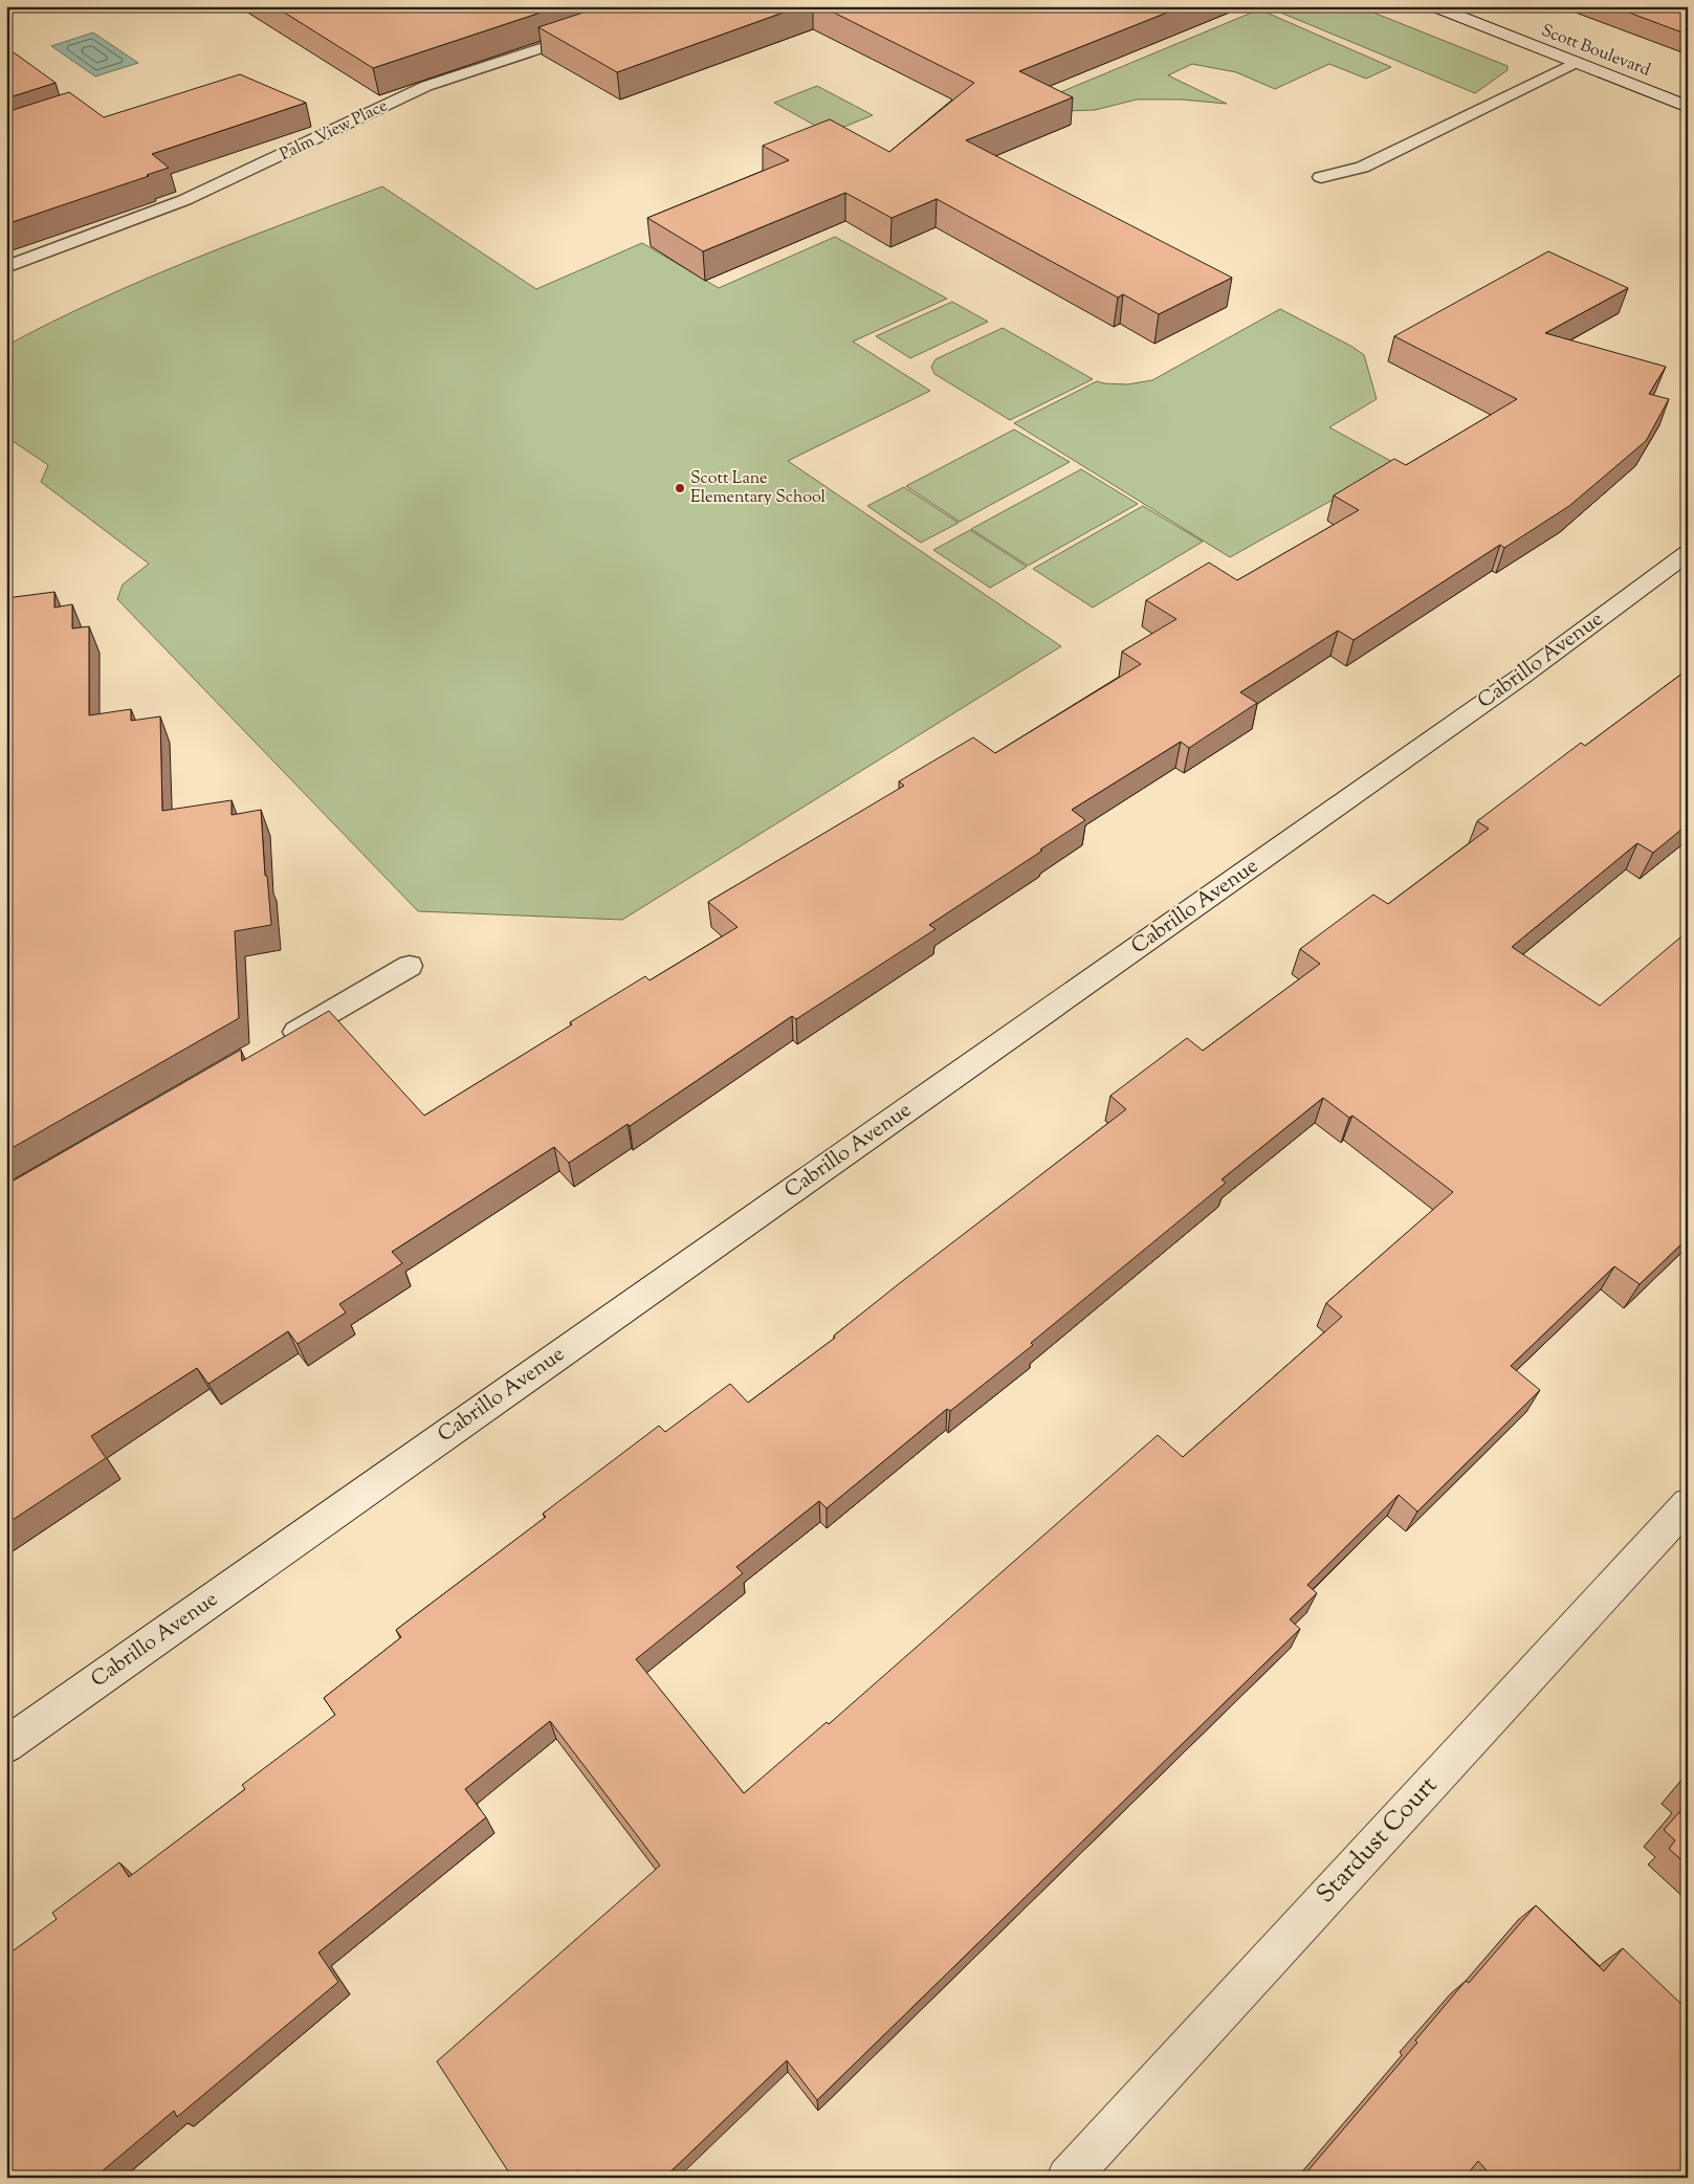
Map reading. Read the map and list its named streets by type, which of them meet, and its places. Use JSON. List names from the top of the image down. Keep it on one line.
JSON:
{"streets":{"street":["Scott Boulevard","Cabrillo Avenue","Stardust Court"],"lane":["Palm View Place"]},"places":["Scott Lane Elementary School"]}
